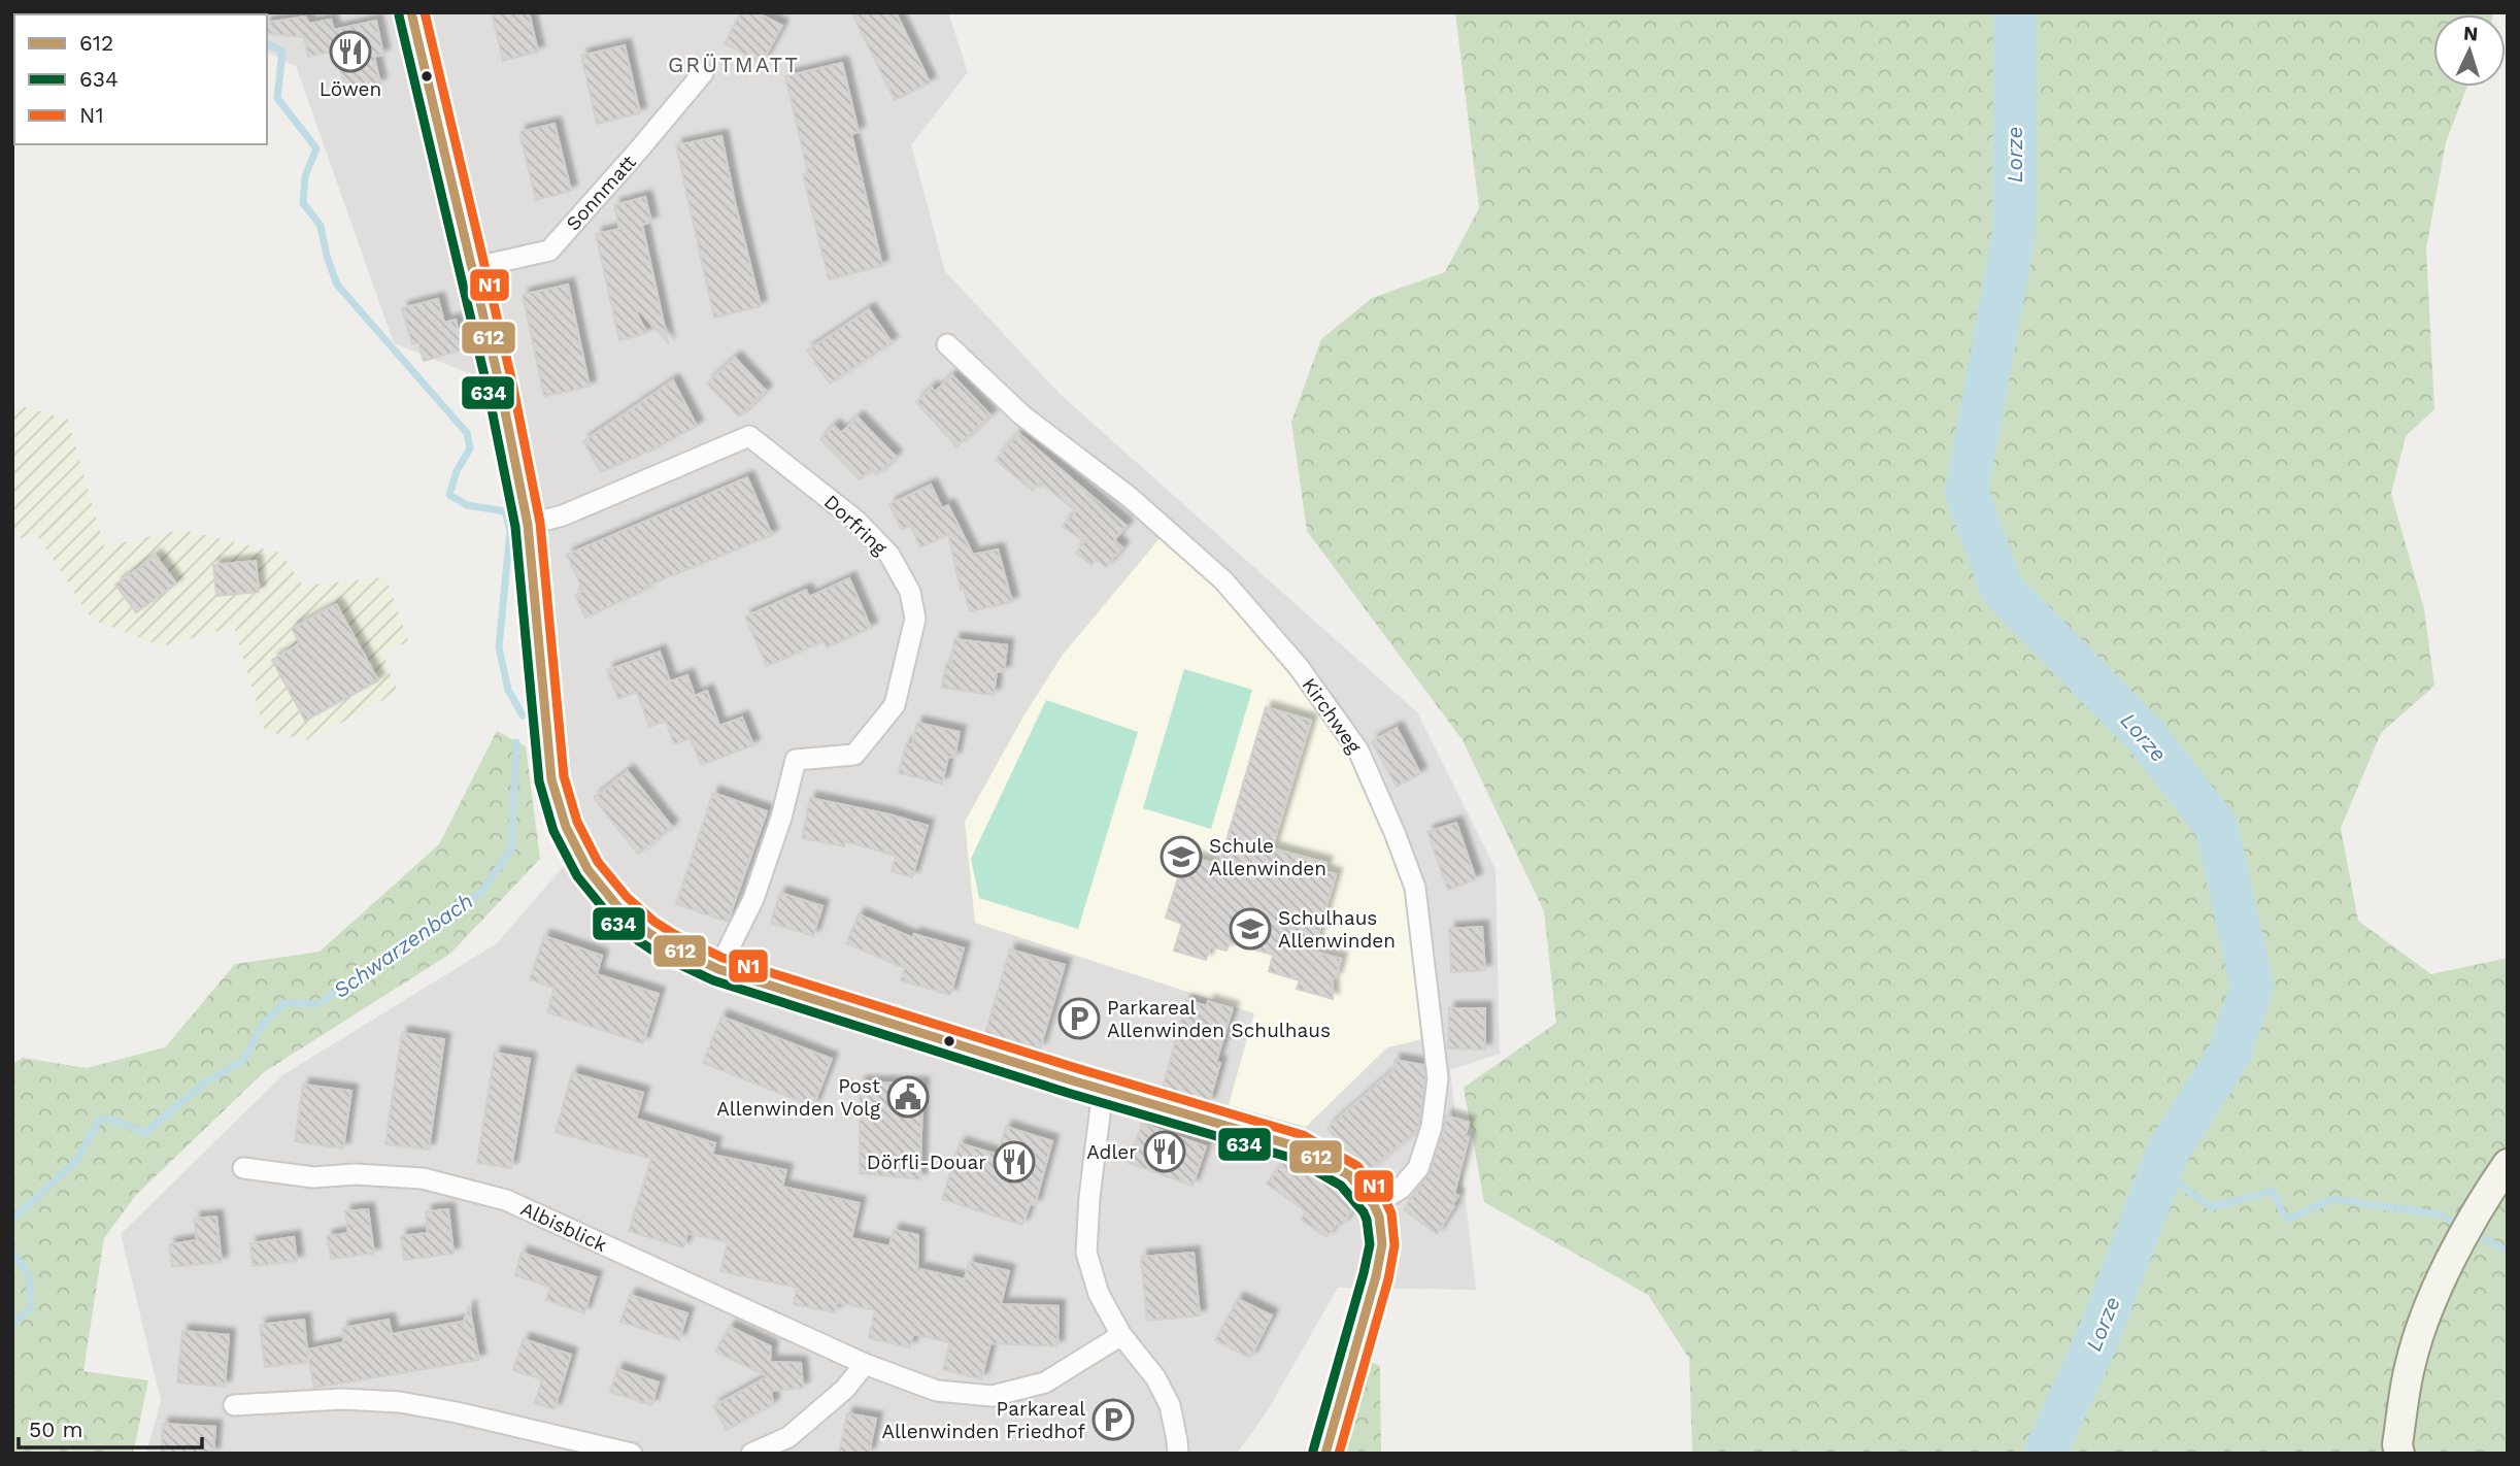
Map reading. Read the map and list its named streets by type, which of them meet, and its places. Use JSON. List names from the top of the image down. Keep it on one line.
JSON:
{"streets":{"street":["Sonnmatt","Dorfring","Kirchweg","Albisblick"]},"districts":["GRÜTMATT"],"water":["Lorze","Schwarzenbach"],"places":{"restaurant":["Löwen","Adler","Dörfli-Douar"],"school or university":["Schule Allenwinden","Schulhaus Allenwinden"],"parking":["Parkareal Allenwinden Schulhaus","Parkareal Allenwinden Friedhof"],"public building":["Post Allenwinden Volg"]},"lines":["transit line 612","transit line N1","transit line 634"],"legend":["612","634","N1"],"scale_bar":"50 m","north":"top"}
